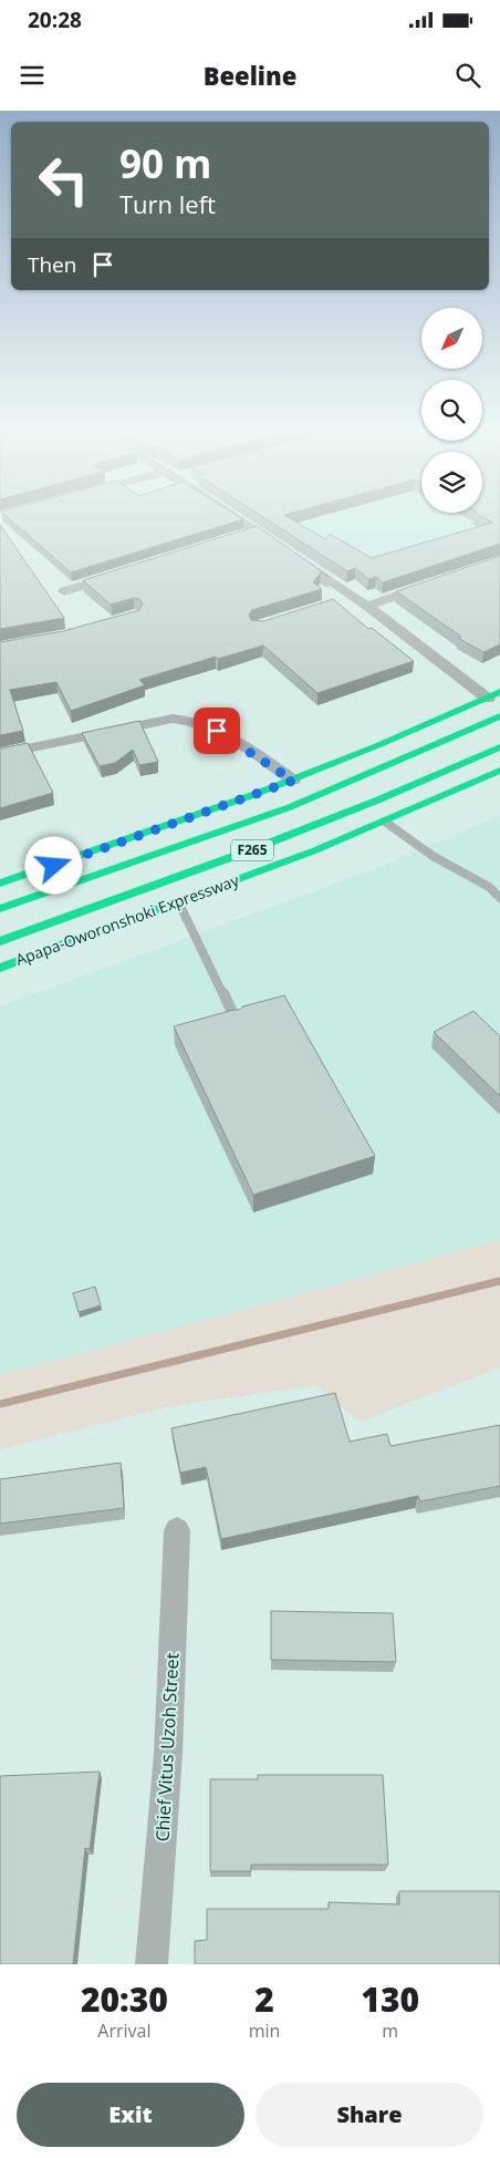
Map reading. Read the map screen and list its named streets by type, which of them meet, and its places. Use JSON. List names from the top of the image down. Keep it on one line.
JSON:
{"streets":{"main road":["F265","Apapa-Oworonshoki Expressway"],"street":["Chief Vitus Uzoh Street"]},"north":"bottom left","page":{"status":"20:28","header":"Beeline","turn":["90 m","Turn left"],"then":"Then","eta":["20:30","Arrival","2","min","130","m"],"buttons":["Exit","Share"]}}
